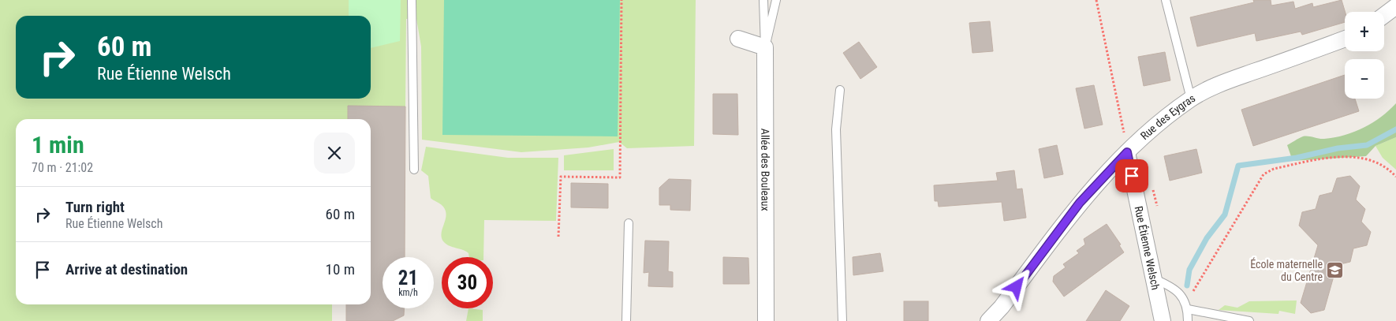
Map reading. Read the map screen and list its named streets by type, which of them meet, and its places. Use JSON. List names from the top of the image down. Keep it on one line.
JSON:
{"streets":{"street":["Rue des Eygras","Allée des Bouleaux","Rue Étienne Welsch"]},"crossings":[["Rue des Eygras","Rue Étienne Welsch"]],"places":{"school or university":["École maternelle du Centre"]},"page":{"map_buttons":["+","−"],"turn":["60 m","Rue Étienne Welsch"],"heading":["1 min","70 m · 21:02"],"list":[{"name":"Turn right","note":"Rue Étienne Welsch","value":"60 m"},{"name":"Arrive at destination","value":"10 m"}],"speed":"21 km/h","limit":"30"}}
